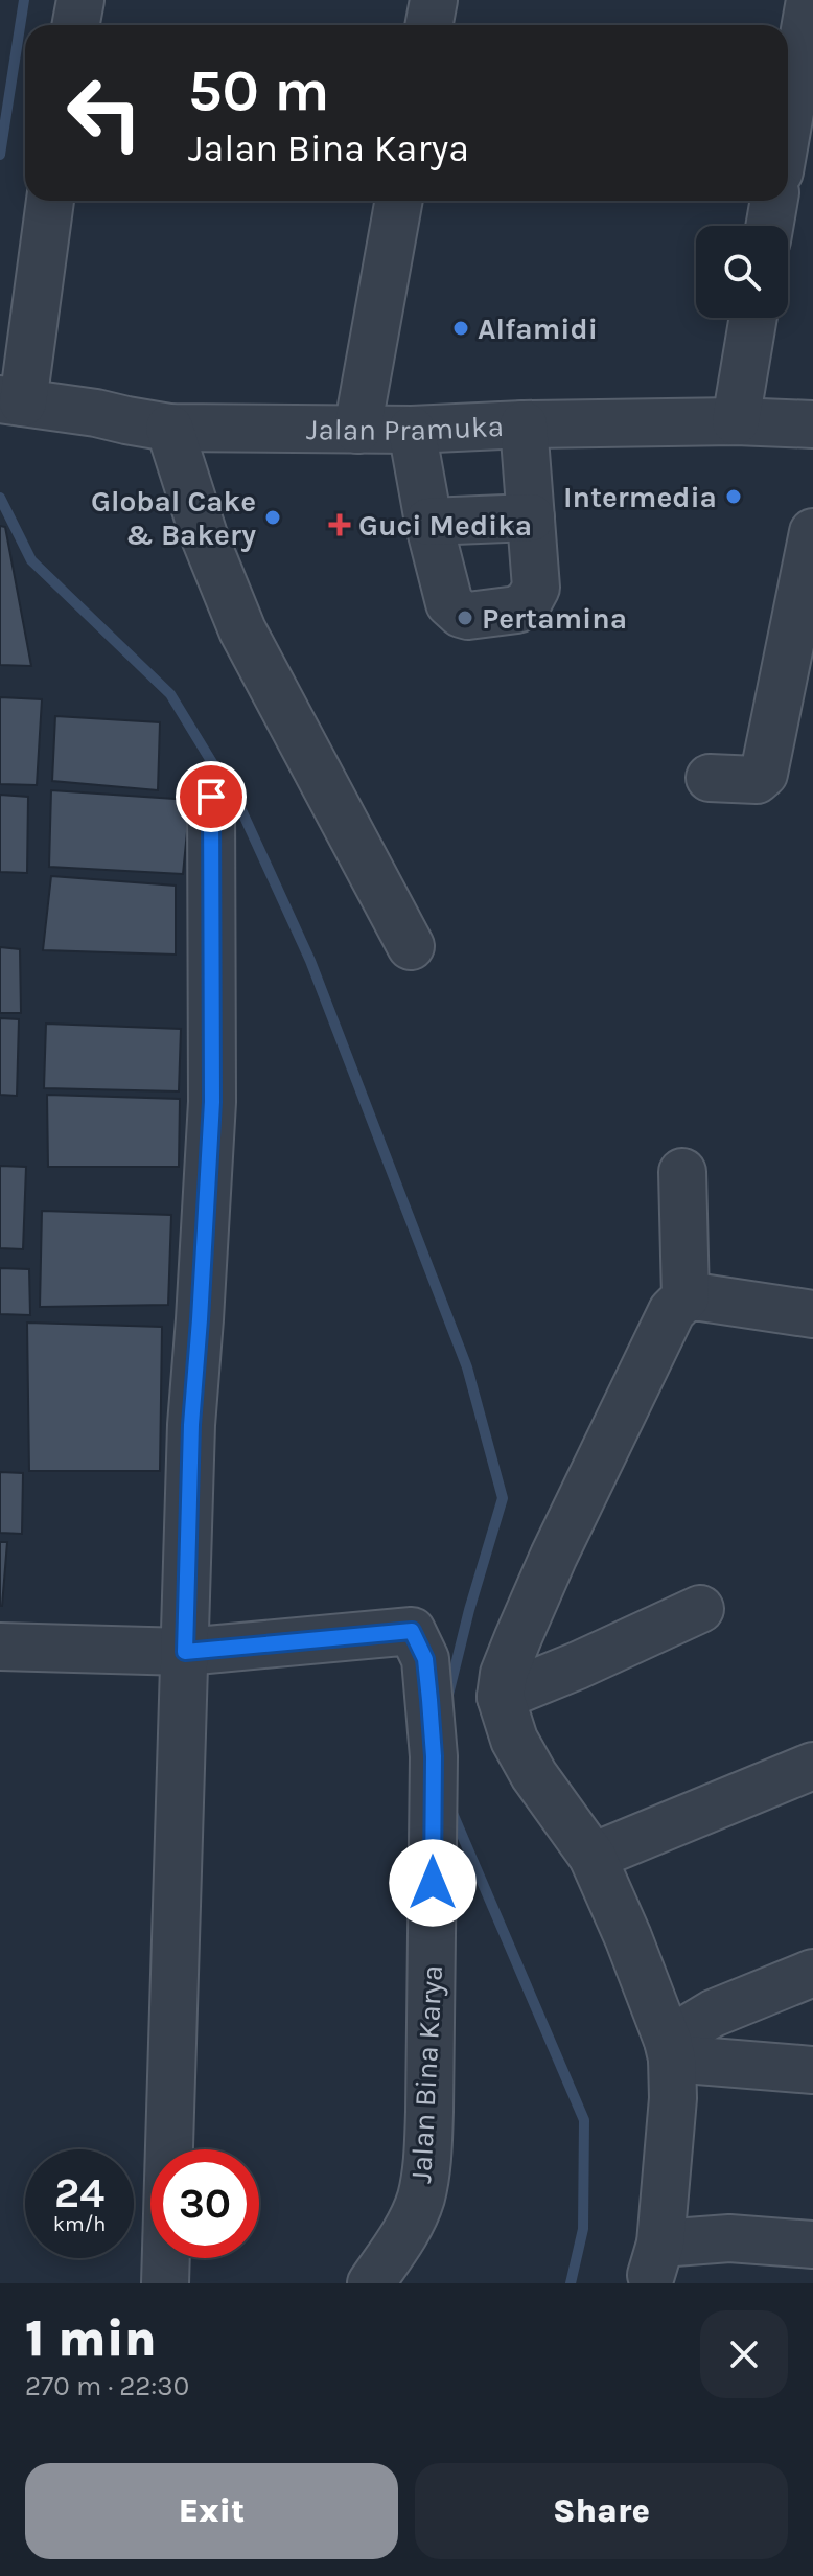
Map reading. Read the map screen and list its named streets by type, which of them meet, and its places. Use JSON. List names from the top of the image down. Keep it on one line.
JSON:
{"streets":{"street":["Jalan Pramuka","Jalan Bina Karya"]},"places":{"other":["Alfamidi","Intermedia","Global Cake & Bakery","Pertamina"],"health":["Guci Medika"]},"page":{"turn":["50 m","Jalan Bina Karya"],"speed":"24 km/h","limit":"30","heading":["1 min","270 m · 22:30"],"buttons":["Exit","Share"]}}
